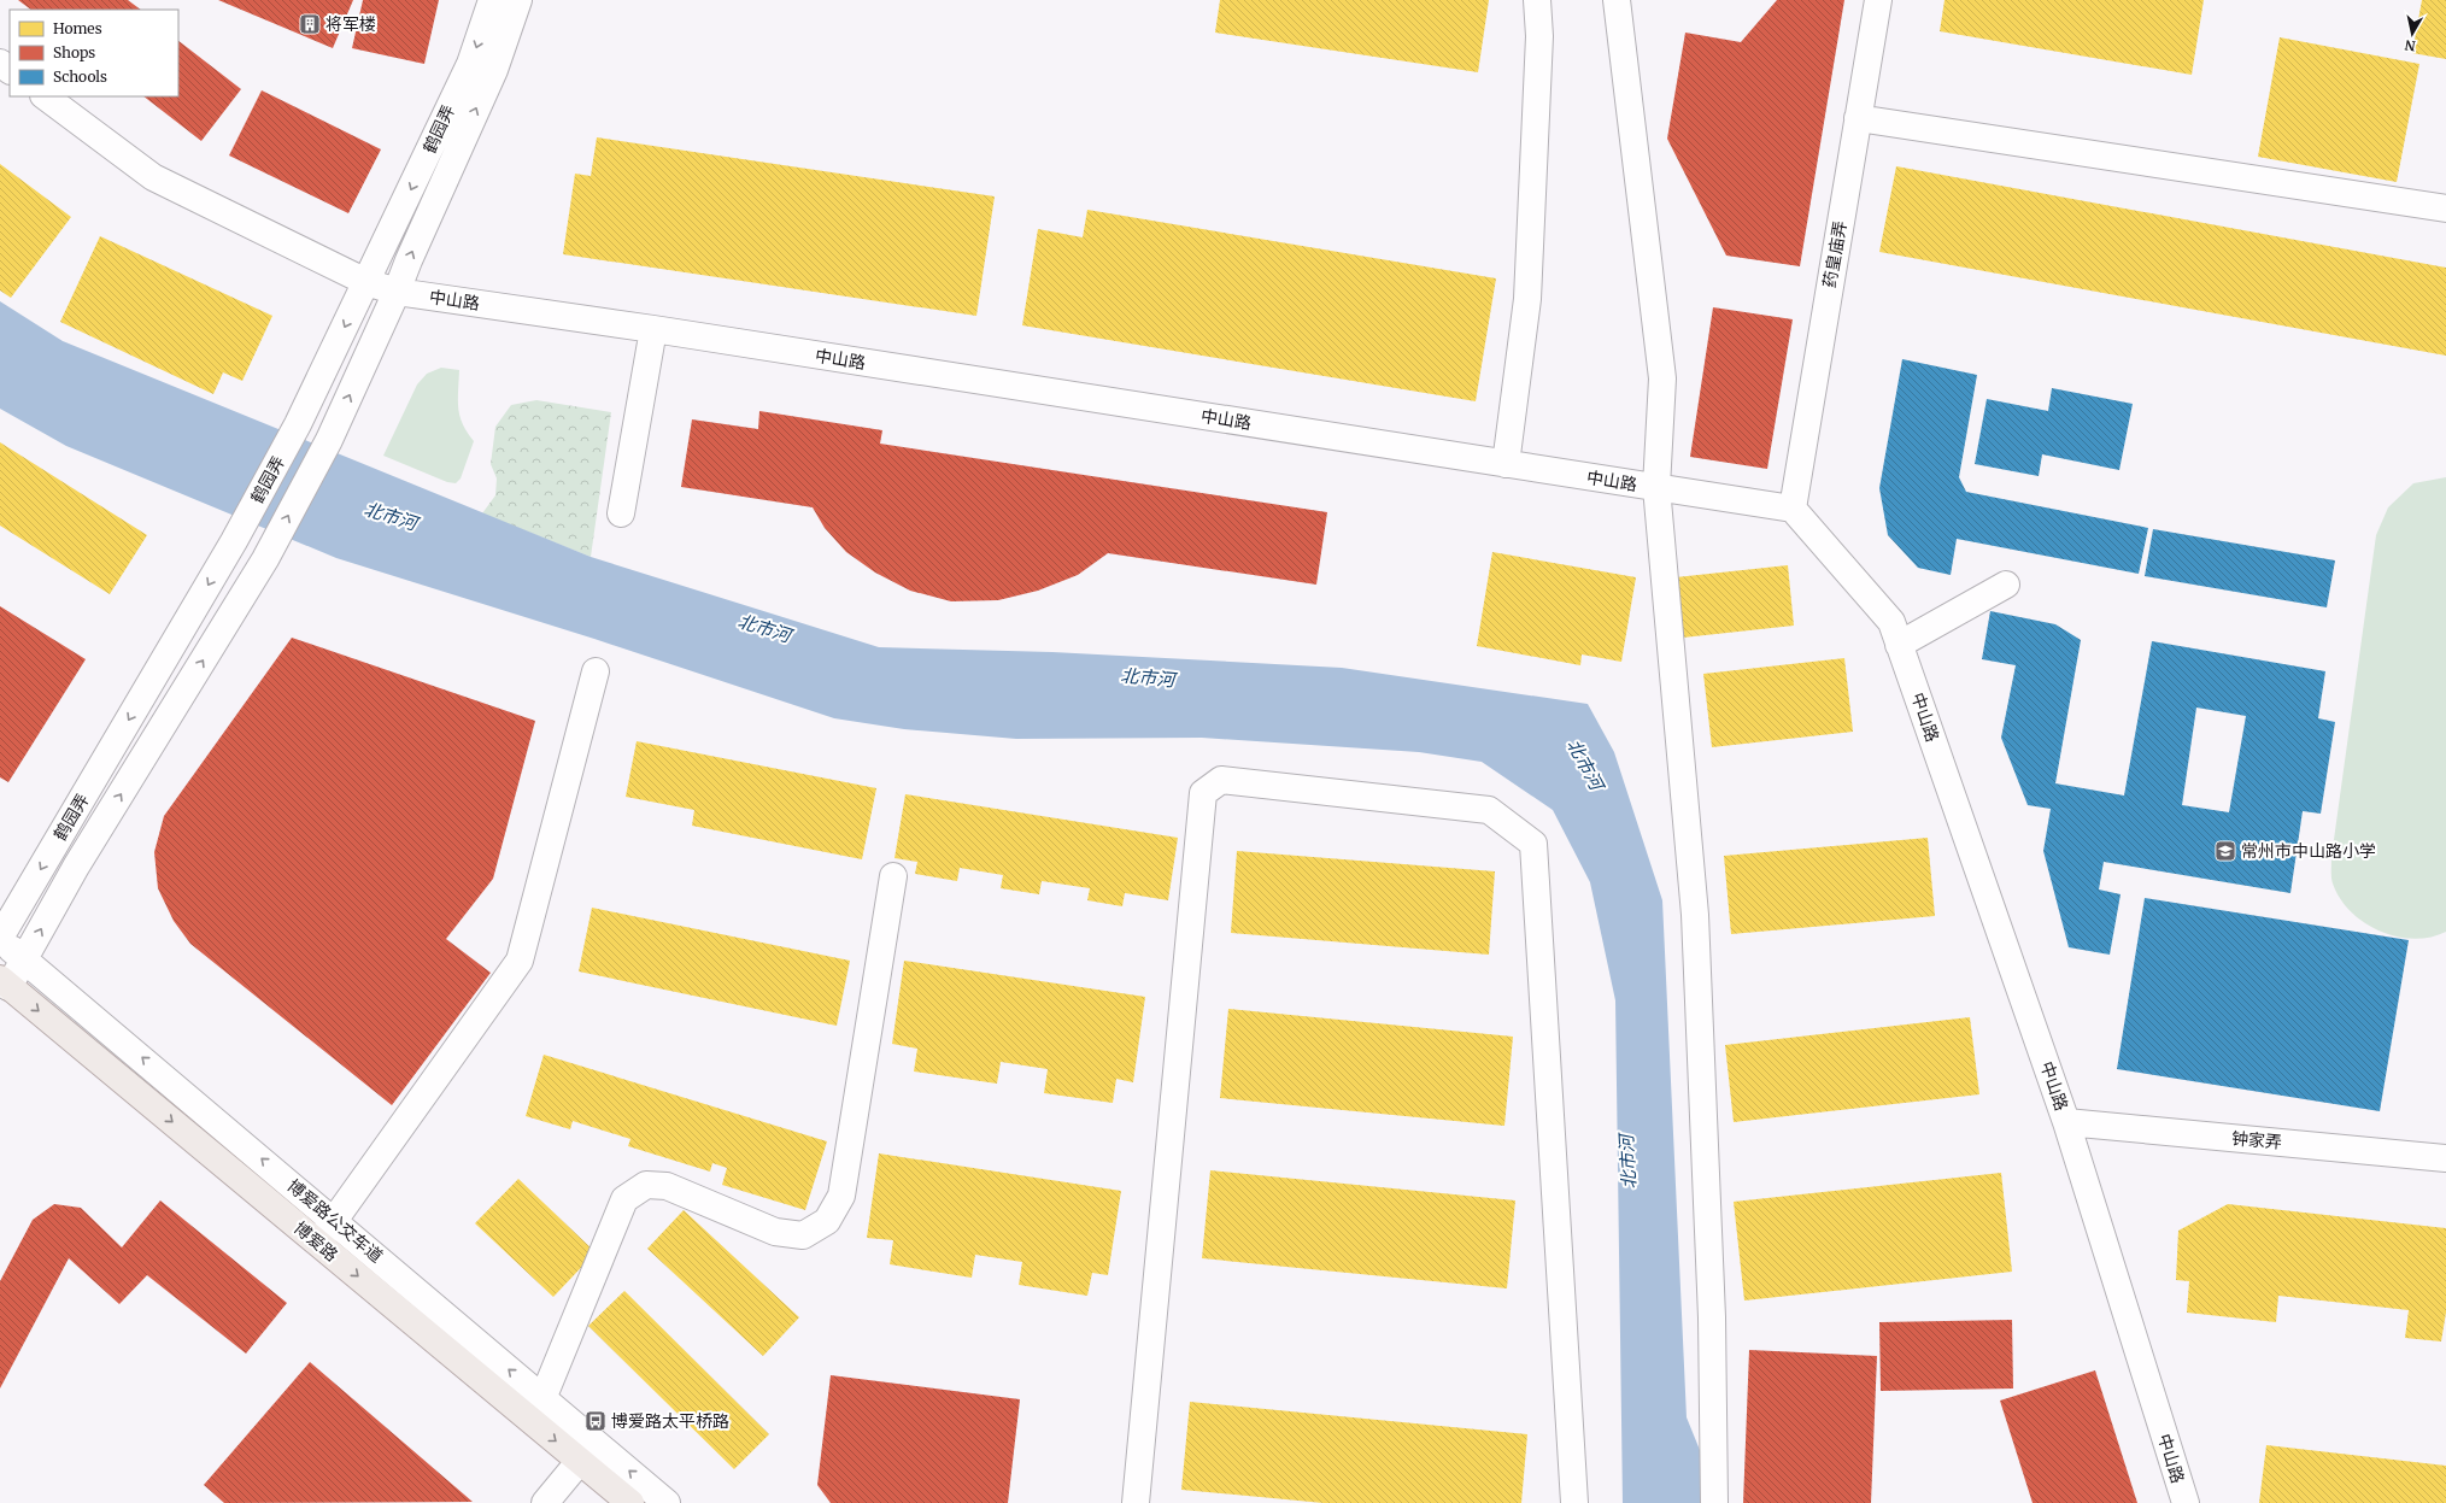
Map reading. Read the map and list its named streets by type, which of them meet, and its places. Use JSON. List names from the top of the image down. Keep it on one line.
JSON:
{"streets":{"main road":["博爱路"],"street":["鹤园弄","药皇庙弄","中山路","钟家弄","博爱路公交车道"]},"crossings":[["鹤园弄","中山路"],["鹤园弄","博爱路公交车道"],["鹤园弄","博爱路"],["药皇庙弄","中山路"],["中山路","钟家弄"]],"one_way":["博爱路公交车道","博爱路"],"water":["北市河"],"places":{"building":["将军楼"],"school or university":["常州市中山路小学"],"bus stop":["博爱路太平桥路"]},"legend":["Homes","Shops","Schools"],"north":"bottom"}
